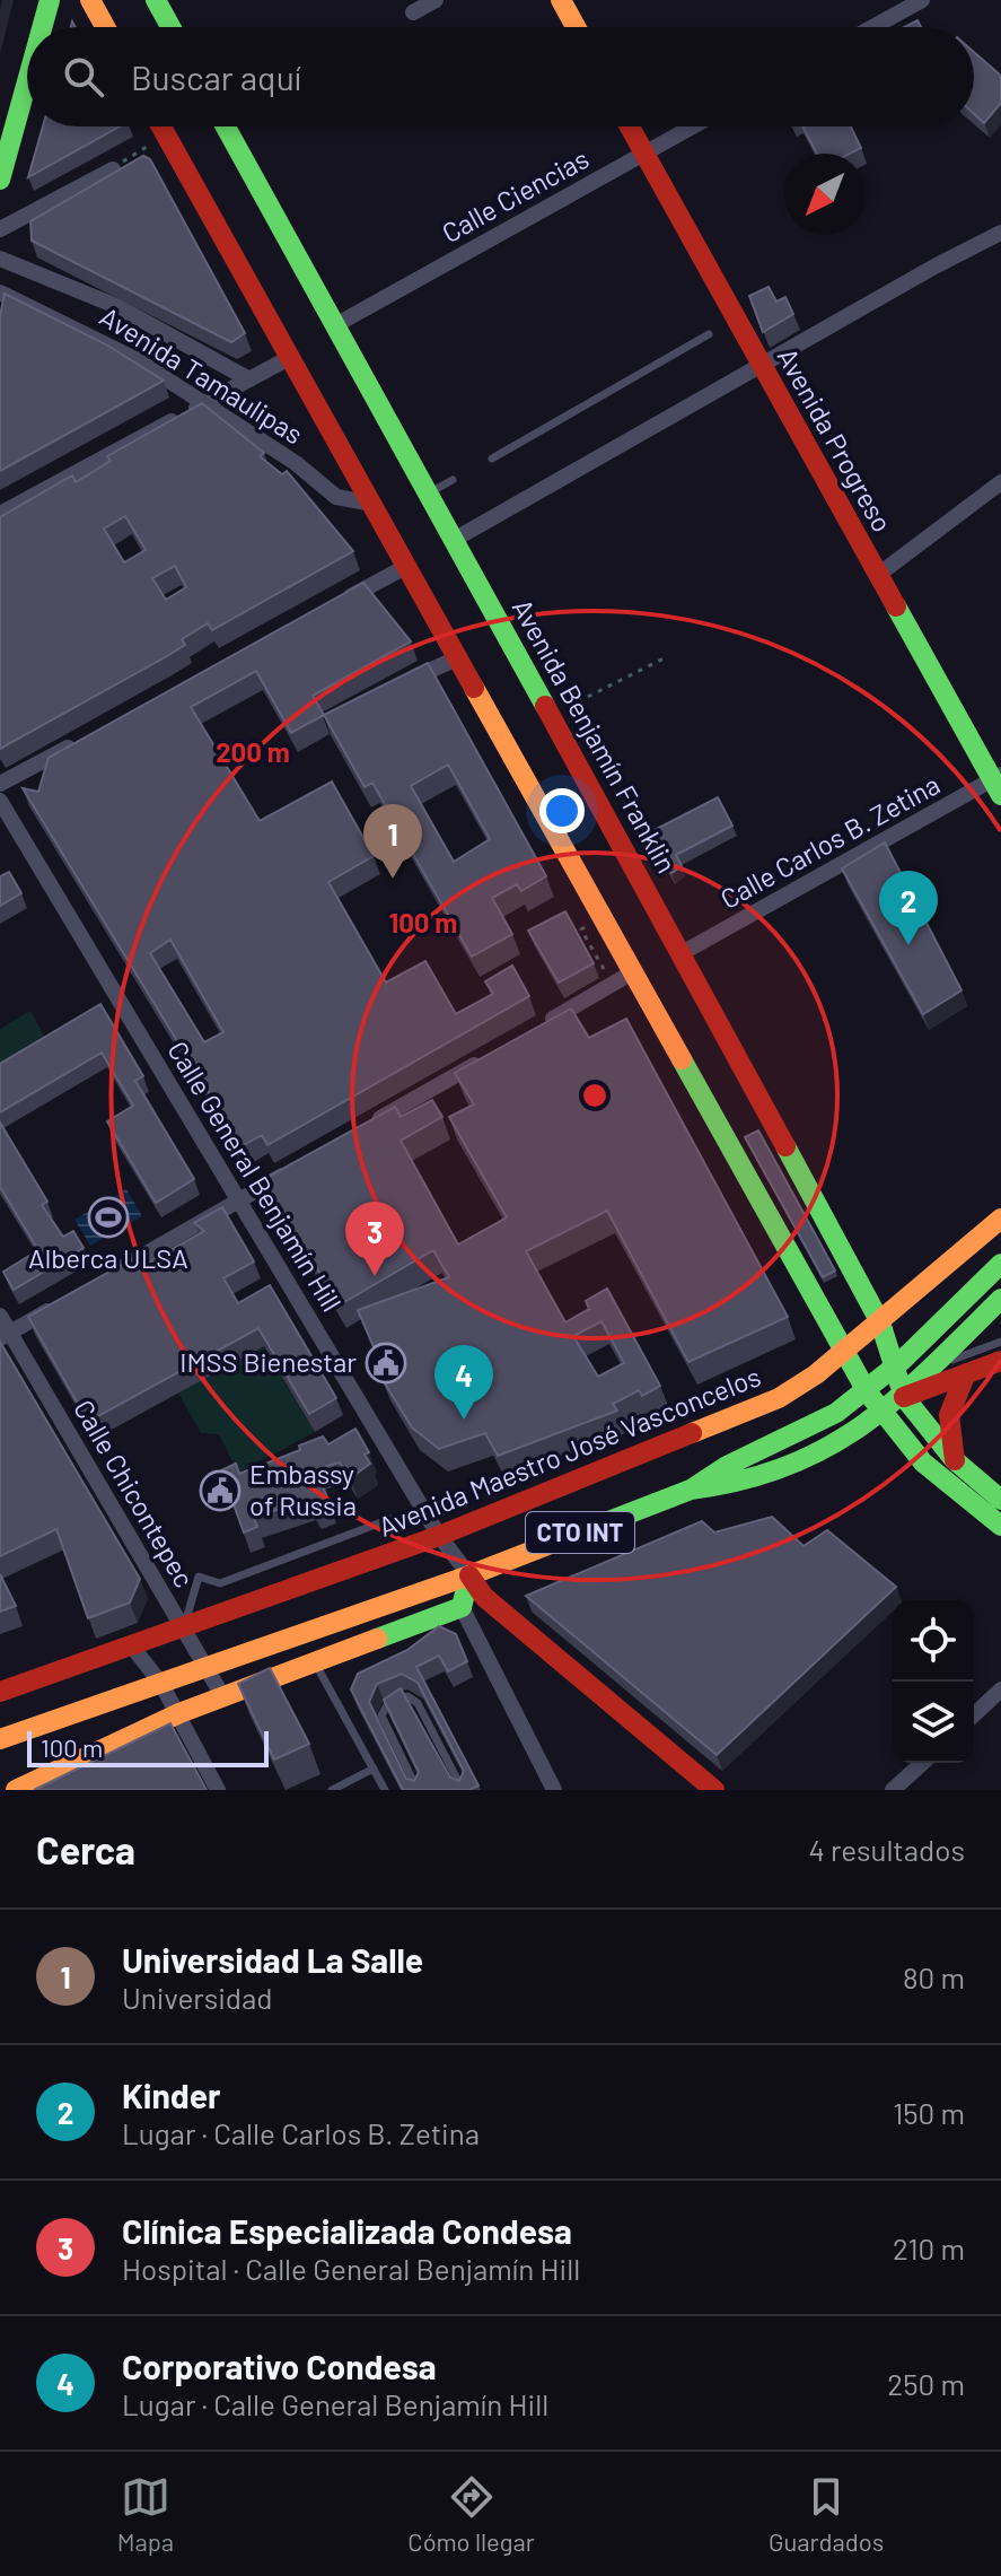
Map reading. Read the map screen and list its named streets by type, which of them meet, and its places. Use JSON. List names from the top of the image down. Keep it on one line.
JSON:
{"streets":{"main road":["Avenida Progreso","Avenida Benjamín Franklin","Avenida Maestro José Vasconcelos","CTO INT"],"street":["Calle Ciencias","Avenida Tamaulipas","Calle Carlos B. Zetina","Calle General Benjamín Hill","Calle Chicontepec"]},"crossings":[["Calle Ciencias","Avenida Progreso"],["Calle Ciencias","Avenida Benjamín Franklin"],["Avenida Progreso","Calle Carlos B. Zetina"],["Avenida Benjamín Franklin","Calle Carlos B. Zetina"],["Avenida Benjamín Franklin","CTO INT"],["Calle General Benjamín Hill","Avenida Maestro José Vasconcelos"],["Calle General Benjamín Hill","CTO INT"],["Avenida Maestro José Vasconcelos","Calle Chicontepec"],["Avenida Maestro José Vasconcelos","CTO INT"],["Calle Chicontepec","CTO INT"]],"places":{"sports":["Alberca ULSA"],"public building":["IMSS Bienestar","Embassy of Russia"]},"scale_bar":"100 m","north":"bottom left","page":{"search":"Buscar aquí","pins":["1","2","3","4"],"scale":"100 m","heading":["Cerca","4 resultados"],"list":[{"mark":"1","name":"Universidad La Salle","note":"Universidad","value":"80 m"},{"mark":"2","name":"Kinder","note":"Lugar · Calle Carlos B. Zetina","value":"150 m"},{"mark":"3","name":"Clínica Especializada Condesa","note":"Hospital · Calle General Benjamín Hill","value":"210 m"},{"mark":"4","name":"Corporativo Condesa","note":"Lugar · Calle General Benjamín Hill","value":"250 m"}],"nav":["Mapa","Cómo llegar","Guardados"]},"rings":["200 m","100 m"]}
